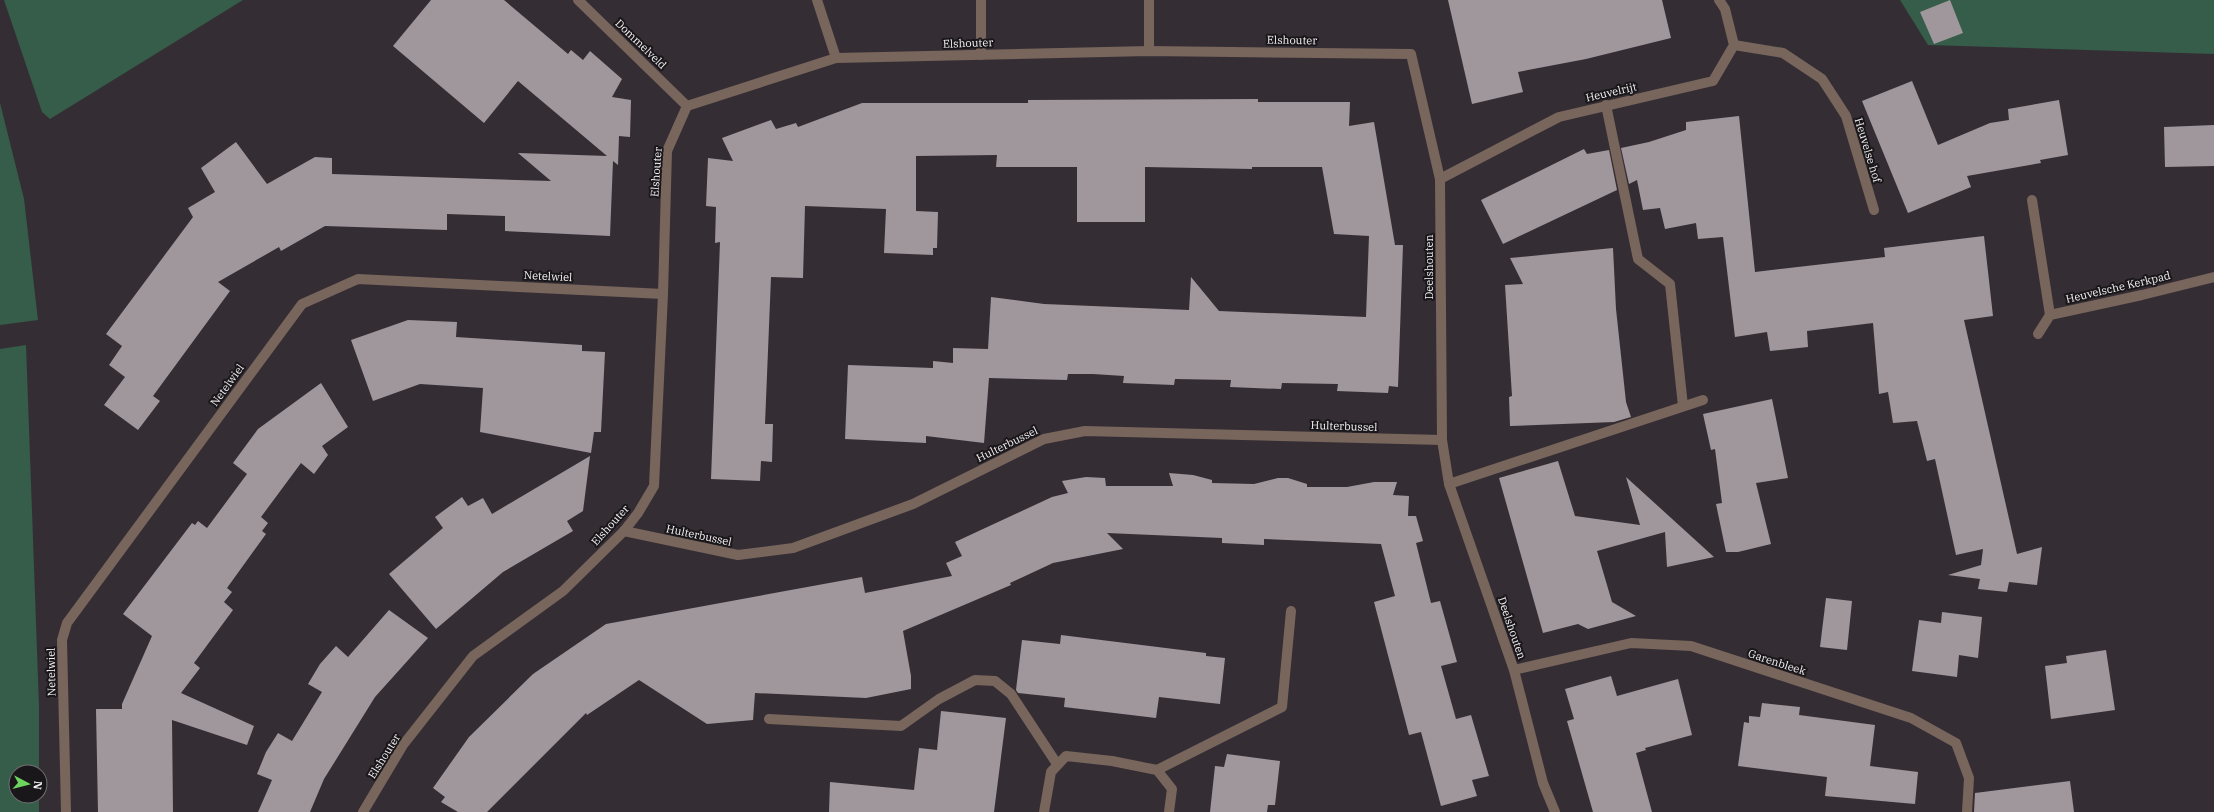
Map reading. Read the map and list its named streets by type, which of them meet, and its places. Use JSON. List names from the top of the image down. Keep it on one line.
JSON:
{"streets":{"street":["Elshouter","Dommelveld","Heuvelrijt","Heuvelse hof","Deelshouten","Netelwiel","Heuvelsche Kerkpad","Hulterbussel","Garenbleek"]},"crossings":[["Elshouter","Dommelveld"],["Elshouter","Deelshouten"],["Elshouter","Netelwiel"],["Elshouter","Hulterbussel"],["Heuvelrijt","Heuvelse hof"],["Heuvelrijt","Deelshouten"],["Deelshouten","Hulterbussel"],["Deelshouten","Garenbleek"]],"north":"right"}
